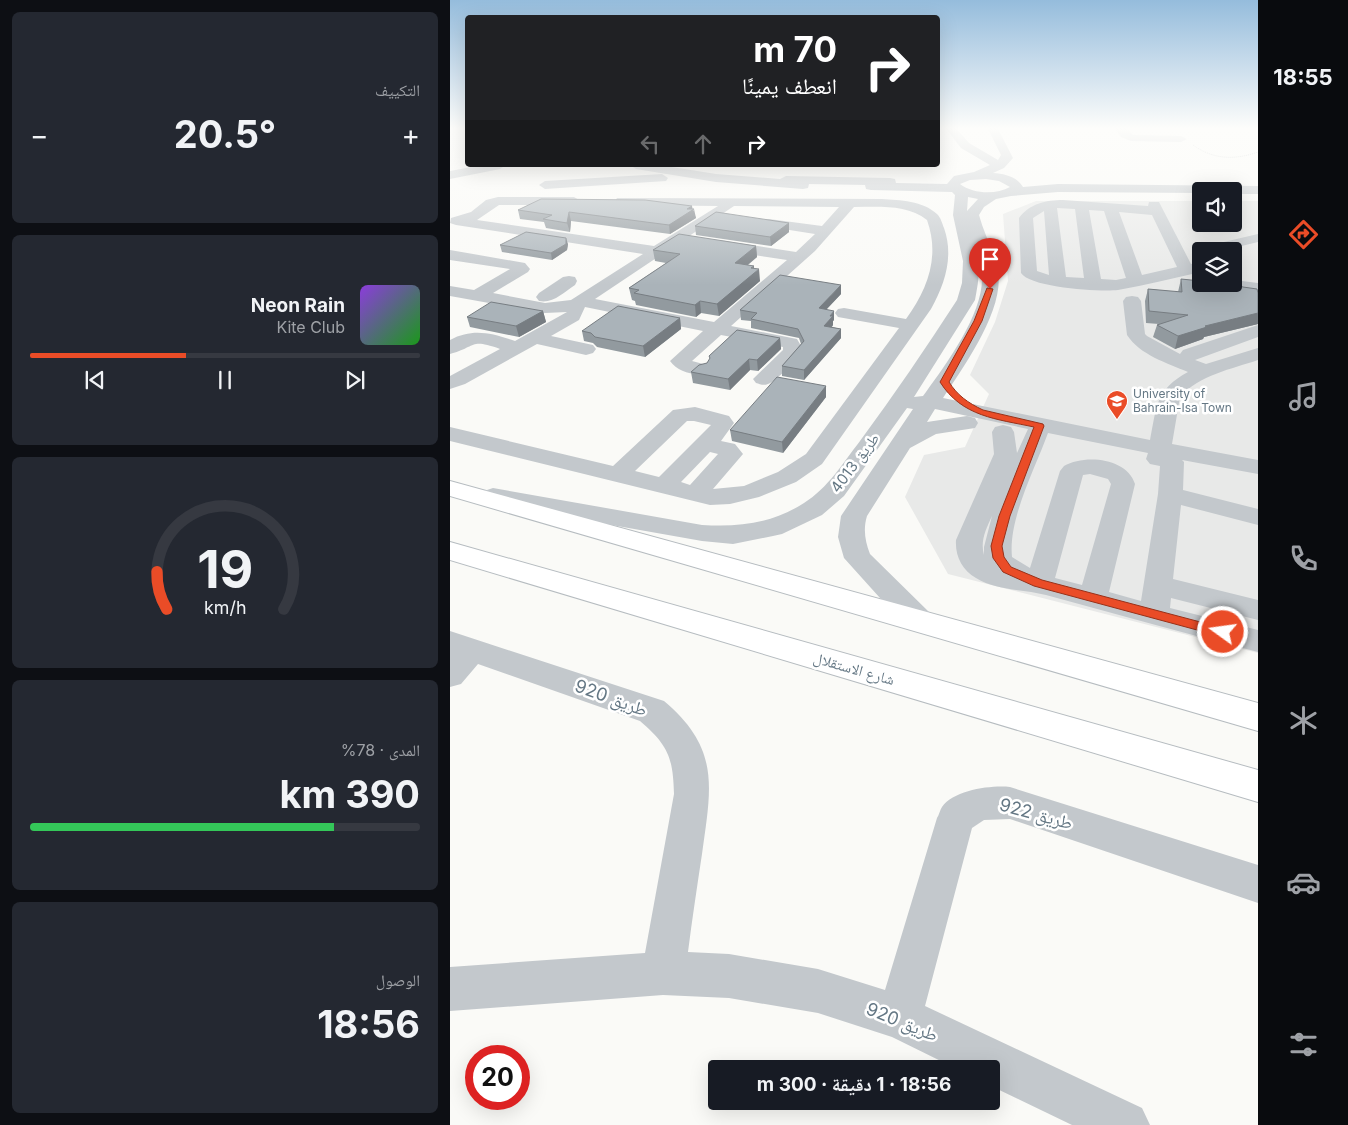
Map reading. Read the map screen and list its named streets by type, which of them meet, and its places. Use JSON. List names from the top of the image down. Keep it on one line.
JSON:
{"streets":{"main road":["شارع الاستقلال"],"street":["طريق 4013","طريق 920","طريق 922"]},"crossings":[["طريق 920","طريق 922"]],"places":{"school or university":["University of Bahrain-Isa Town"]},"page":{"tabs":"18:55","tile":["التكييف",["المدى · 78%","390 km"],["الوصول","18:56"]],"turn":["70 m","انعطف يمينًا"],"heat":["−","20.5°","+"],"song":["Neon Rain","Kite Club"],"limit":"20","trip":"18:56 · 1 دقيقة · 300 m","gauge":["19","km/h"]}}
